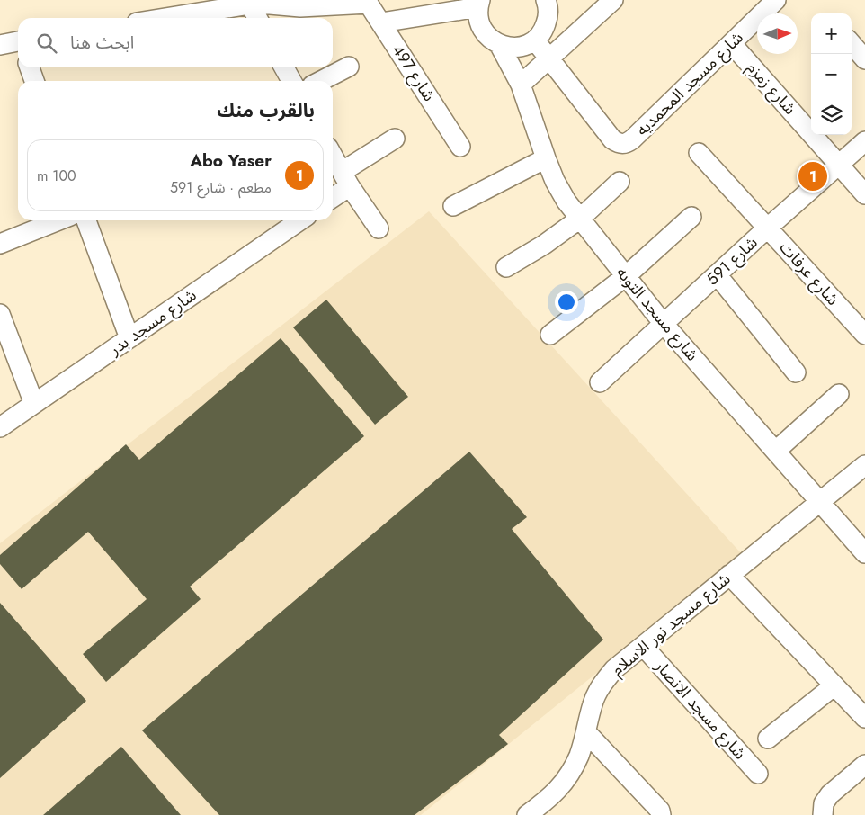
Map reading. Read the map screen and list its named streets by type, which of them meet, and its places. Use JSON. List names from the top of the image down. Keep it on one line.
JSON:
{"streets":{"street":["شارع 497","شارع مسجد المحمديه","شارع زمزم","شارع 591","شارع عرفات","شارع مسجد التوبه","شارع مسجد بدر","شارع مسجد نور الاسلام","شارع مسجد الانصار"]},"crossings":[["شارع مسجد المحمديه","شارع زمزم"],["شارع زمزم","شارع 591"],["شارع 591","شارع عرفات"],["شارع 591","شارع مسجد التوبه"],["شارع مسجد التوبه","شارع مسجد نور الاسلام"],["شارع مسجد نور الاسلام","شارع مسجد الانصار"]],"north":"right","page":{"map_buttons":["+","−"],"search":"ابحث هنا","heading":"بالقرب منك","list":[{"mark":"1","name":"Abo Yaser","note":"مطعم · شارع 591","value":"100 m"}],"pins":"1"}}
